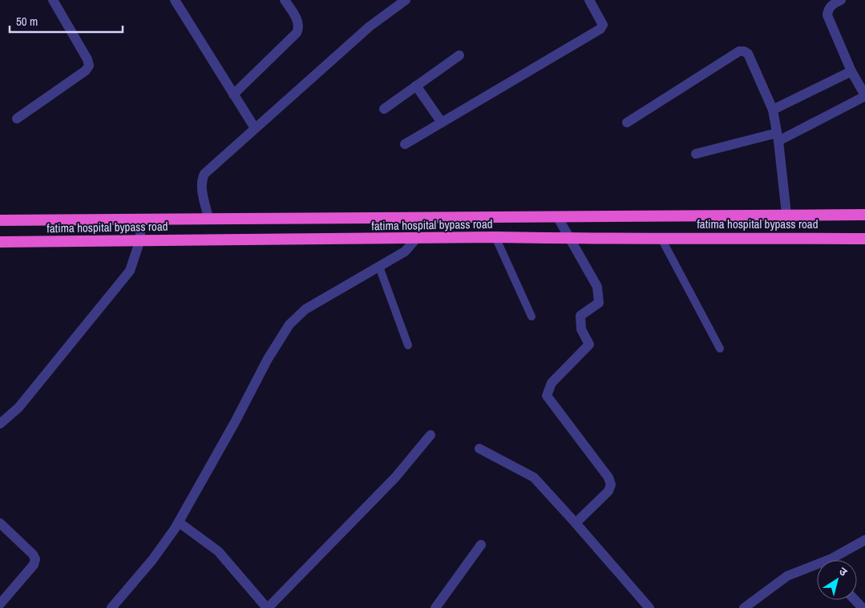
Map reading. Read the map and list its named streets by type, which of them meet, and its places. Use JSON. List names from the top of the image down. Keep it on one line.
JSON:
{"streets":{"highway":["fatima hospital bypass road"]},"scale_bar":"50 m","north":"top right"}
